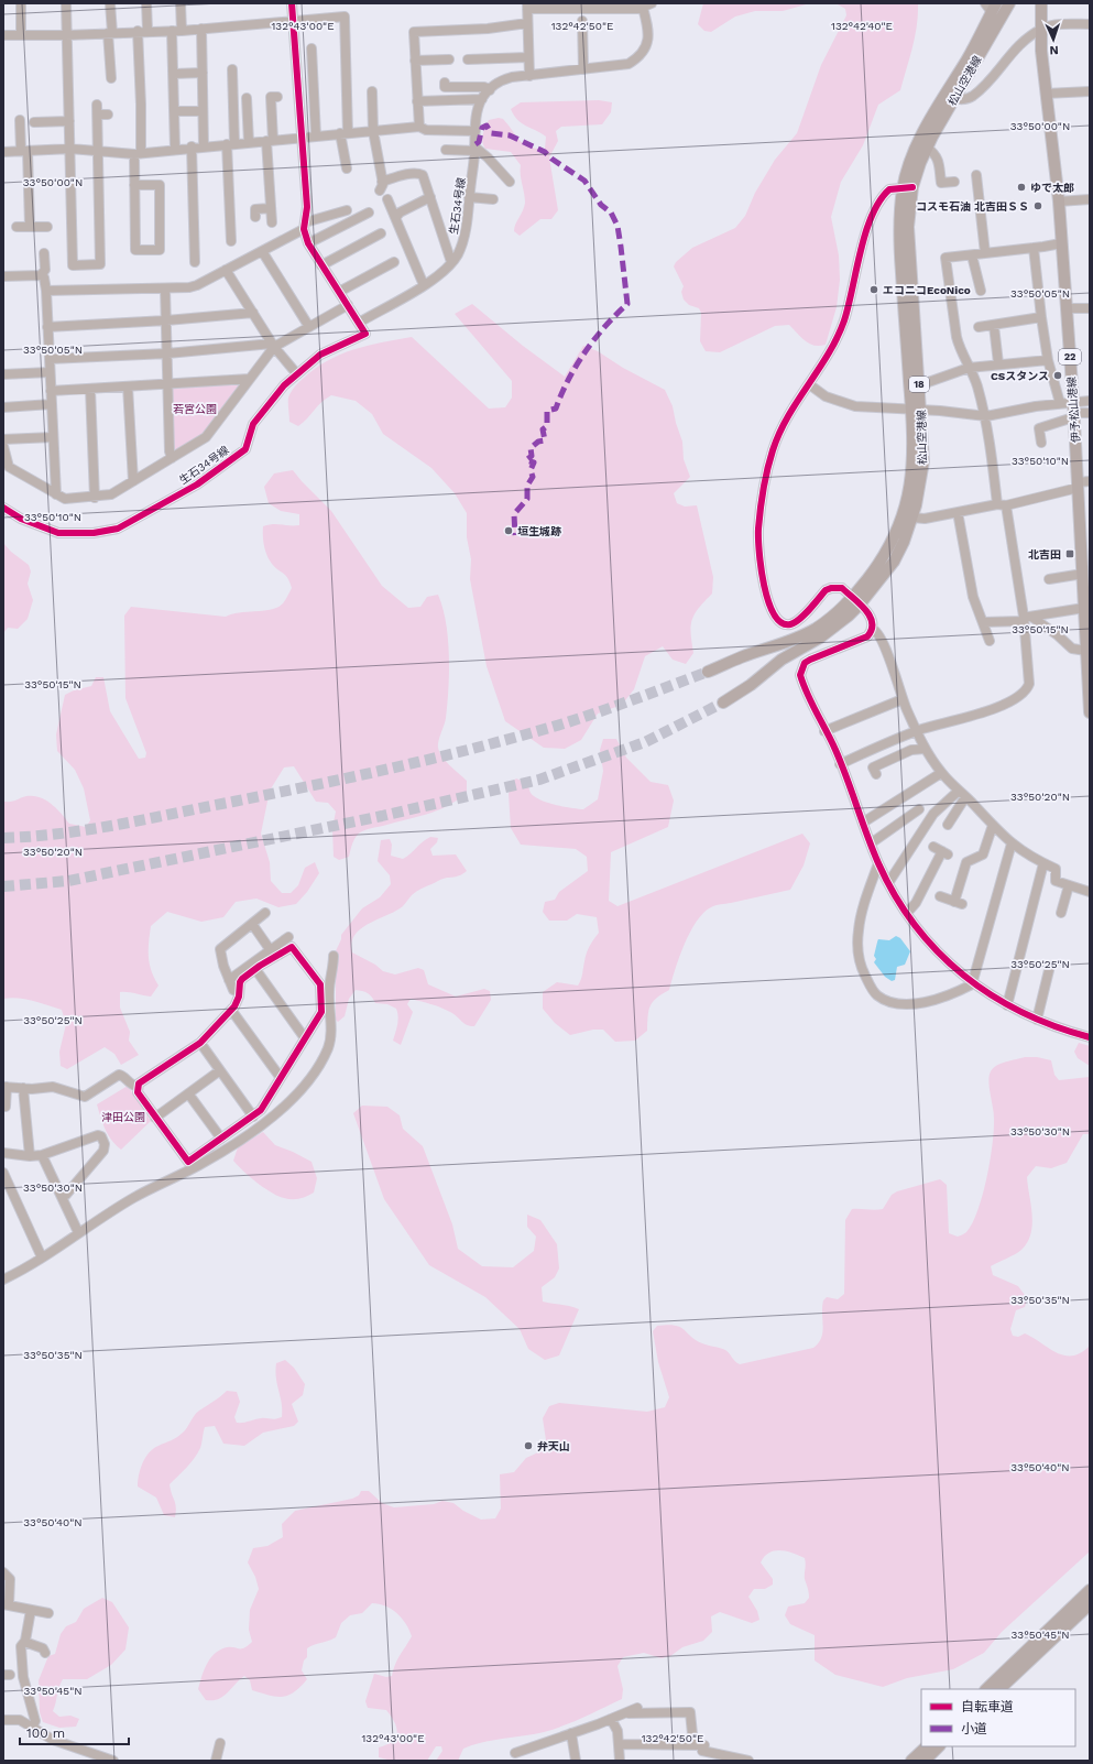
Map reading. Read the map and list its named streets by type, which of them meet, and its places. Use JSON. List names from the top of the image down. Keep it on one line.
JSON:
{"streets":{"main road":["松山空港線","22","18","伊予松山港線"],"street":["生石34号線"]},"parks":["若宮公園","津田公園"],"places":{"other":["ゆで太郎","コスモ石油 北吉田ＳＳ","エコニコEcoNico","CSスタンス","垣生城跡","弁天山"],"transit":["北吉田"]},"legend":["自転車道","小道"],"scale_bar":"100 m","north":"bottom","coordinates":["132°43'00\"E","132°42'50\"E","132°42'40\"E","33°50'00\"N","33°50'05\"N","33°50'10\"N","33°50'15\"N","33°50'20\"N","33°50'25\"N","33°50'30\"N","33°50'35\"N","33°50'40\"N","33°50'45\"N"]}
